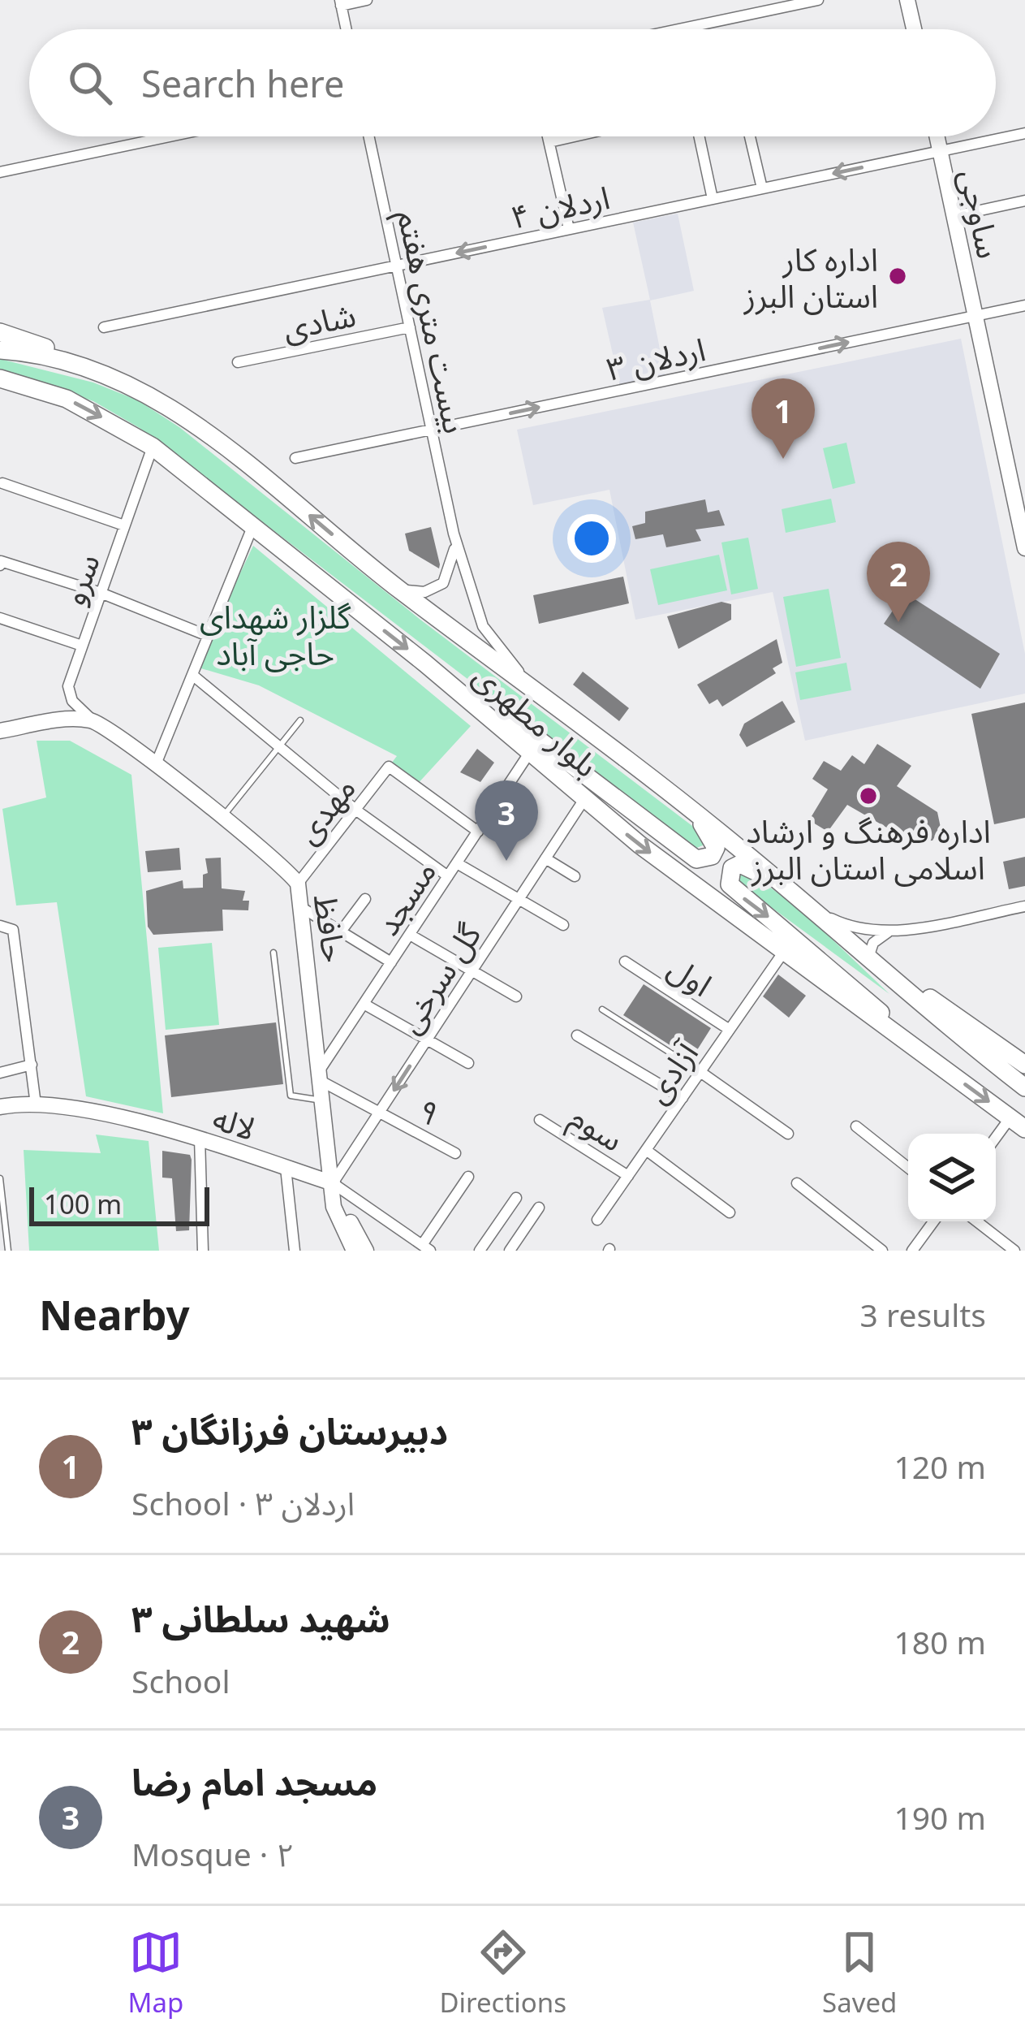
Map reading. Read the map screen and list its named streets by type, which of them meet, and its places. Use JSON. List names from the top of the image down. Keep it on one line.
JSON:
{"streets":{"main road":["بلوار مطهری"],"street":["اردلان ۴","ساوجی","شادی","بیست متری هفتم","اردلان ۳","سرو","مهدی","مسجد","حافظ","اول","گل سرخی","آزادی","۹","لاله","سوم"]},"crossings":[["اردلان ۴","ساوجی"],["اردلان ۴","بیست متری هفتم"],["ساوجی","اردلان ۳"],["شادی","بیست متری هفتم"],["بیست متری هفتم","اردلان ۳"],["بیست متری هفتم","بلوار مطهری"],["سرو","بلوار مطهری"],["سرو","حافظ"],["بلوار مطهری","مسجد"],["بلوار مطهری","گل سرخی"],["بلوار مطهری","آزادی"],["مهدی","مسجد"],["مهدی","حافظ"],["مسجد","حافظ"],["مسجد","۹"],["حافظ","گل سرخی"],["حافظ","۹"],["حافظ","لاله"],["اول","آزادی"],["گل سرخی","۹"],["گل سرخی","لاله"],["آزادی","سوم"]],"one_way":["اردلان ۴","اردلان ۳"],"parks":["گلزار شهدای حاجی آباد"],"places":["اداره کار استان البرز","اداره فرهنگ و ارشاد اسلامی استان البرز"],"scale_bar":"100 m","page":{"search":"Search here","pins":["1","2","3"],"scale":"100 m","heading":["Nearby","3 results"],"list":[{"mark":"1","name":"دبیرستان فرزانگان ۳","note":"School · اردلان ۳","value":"120 m"},{"mark":"2","name":"شهید سلطانی ۳","note":"School","value":"180 m"},{"mark":"3","name":"مسجد امام رضا","note":"Mosque · ۲","value":"190 m"}],"nav":["Map","Directions","Saved"]}}
